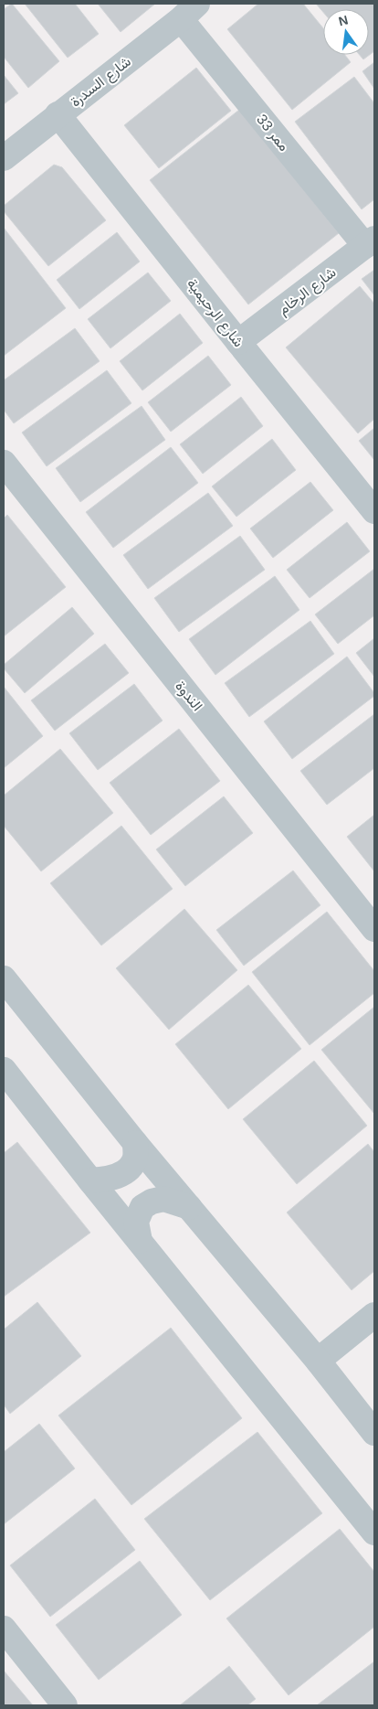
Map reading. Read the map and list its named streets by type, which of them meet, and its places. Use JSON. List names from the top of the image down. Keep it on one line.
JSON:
{"streets":{"street":["شارع السدرة","ممر 33","شارع الرخام","شارع الرحيمية","الندوة"]},"crossings":[["شارع السدرة","ممر 33"],["شارع السدرة","شارع الرحيمية"],["ممر 33","شارع الرخام"],["شارع الرخام","شارع الرحيمية"]],"north":"top"}
